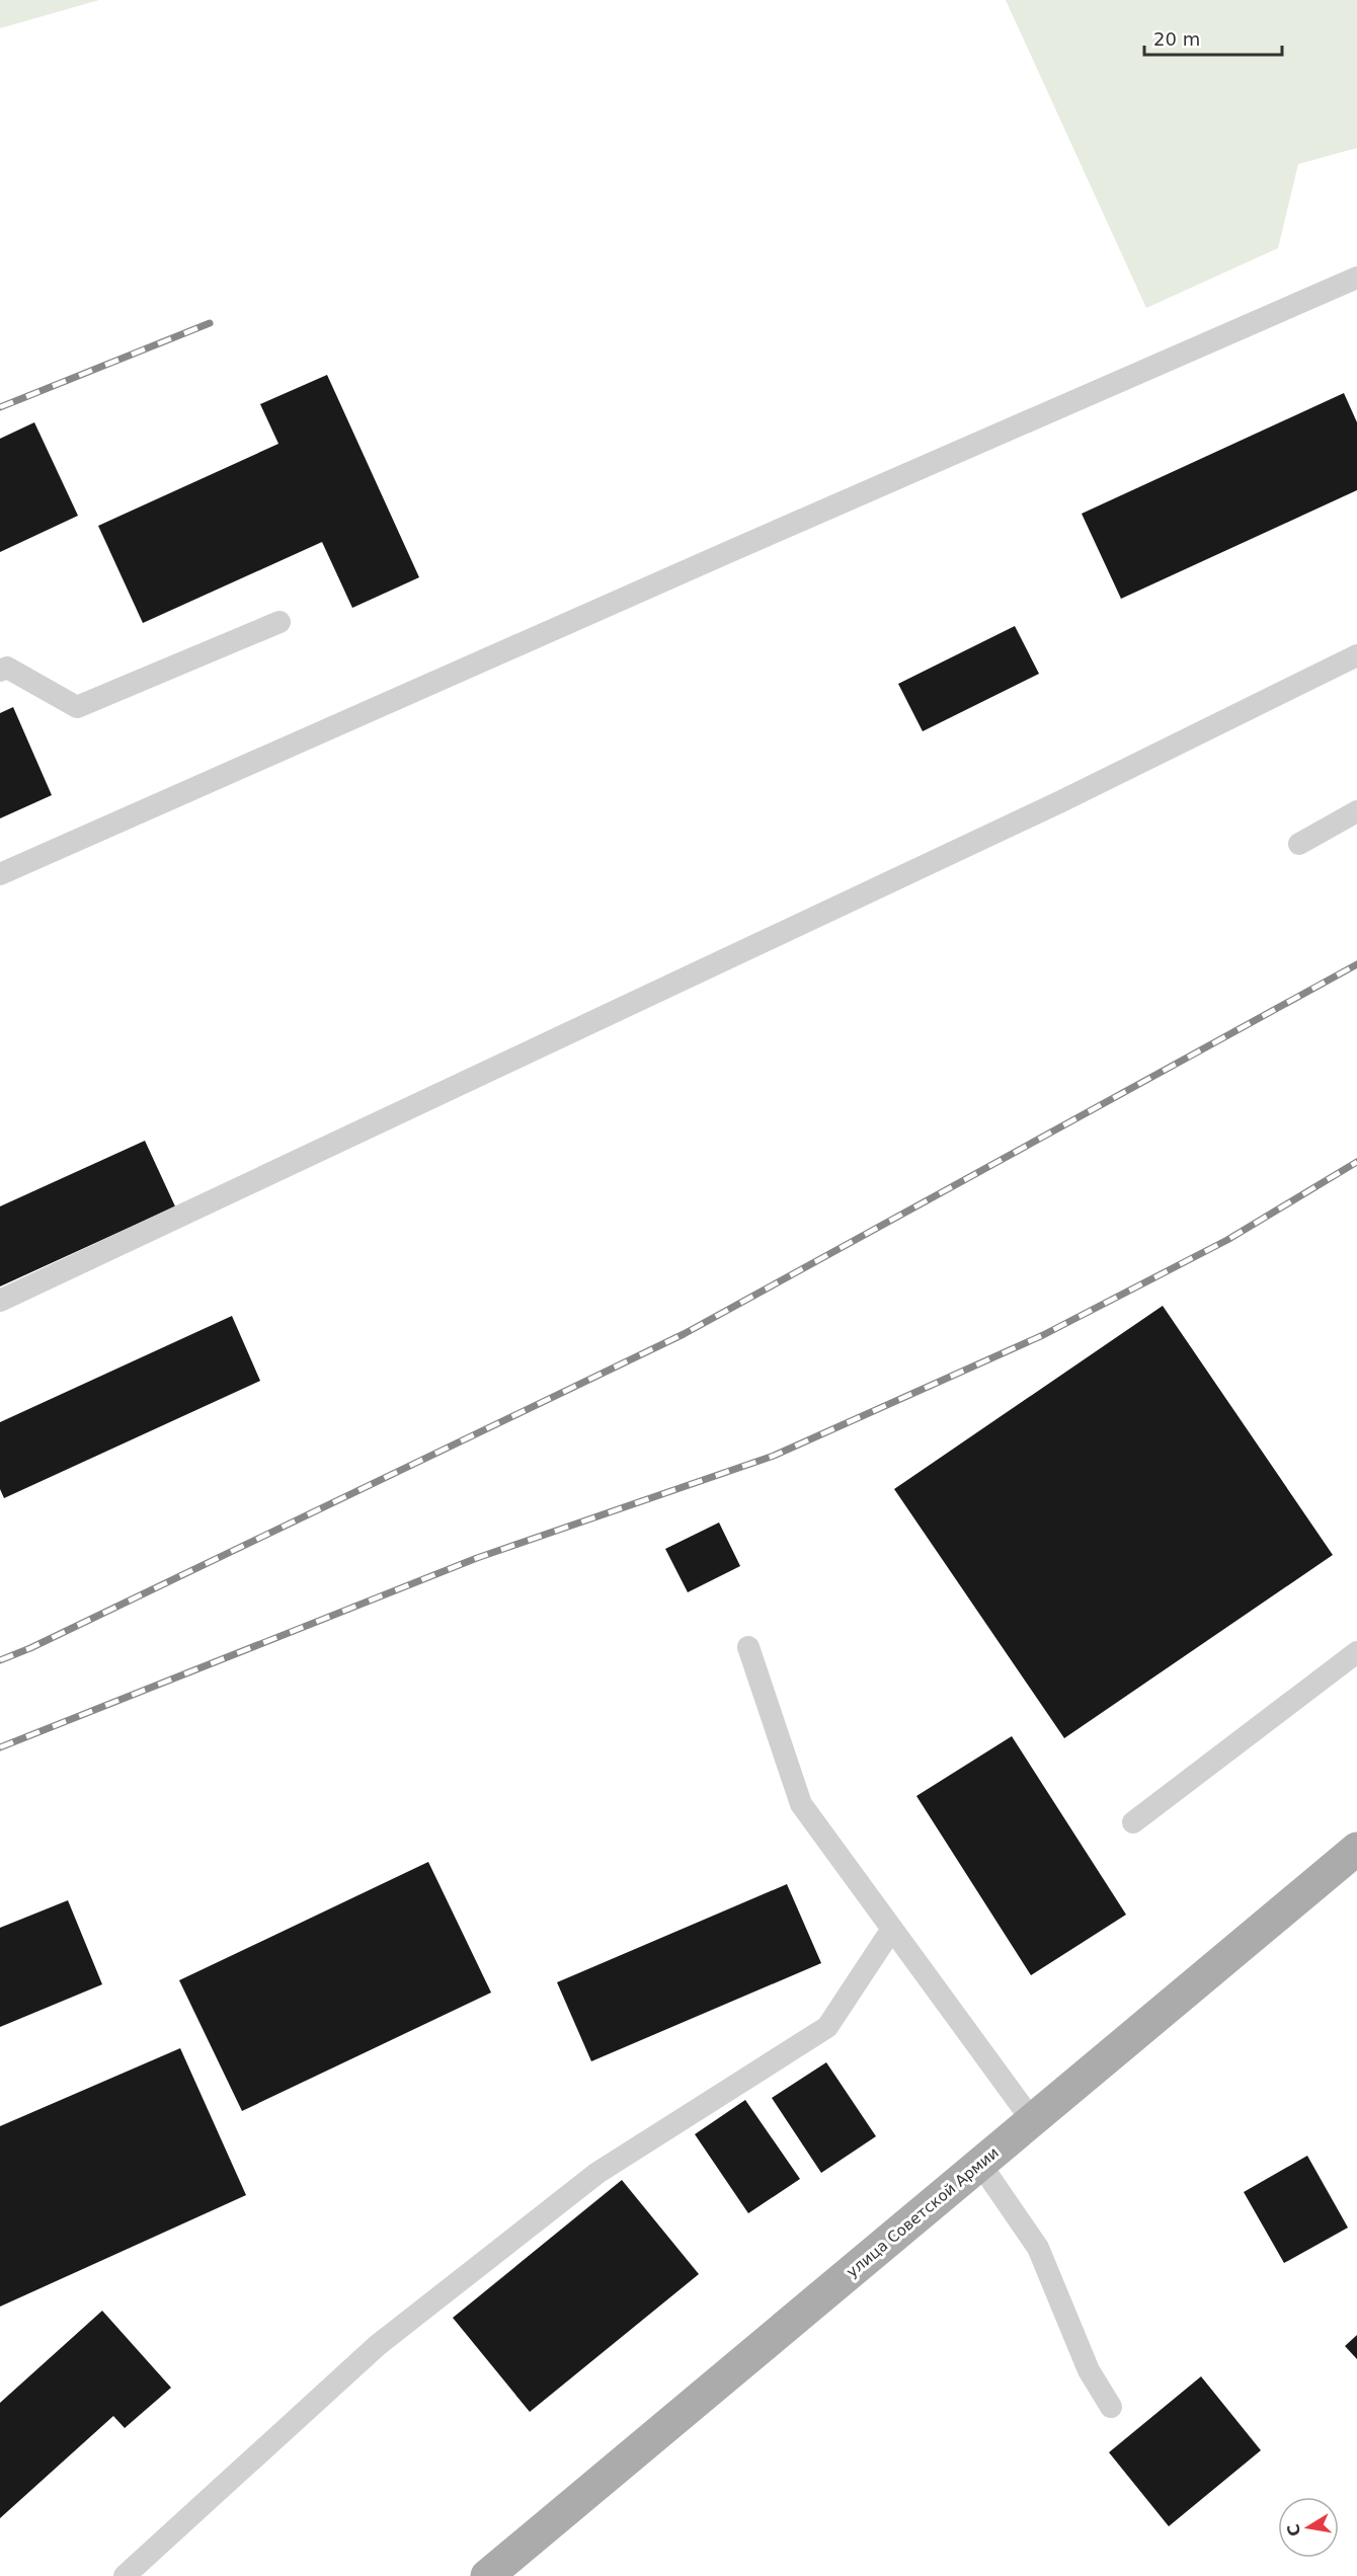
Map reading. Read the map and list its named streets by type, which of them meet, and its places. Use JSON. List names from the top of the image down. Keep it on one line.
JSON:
{"streets":{"main road":["улица Советской Армии"]},"scale_bar":"20 m","north":"left"}
